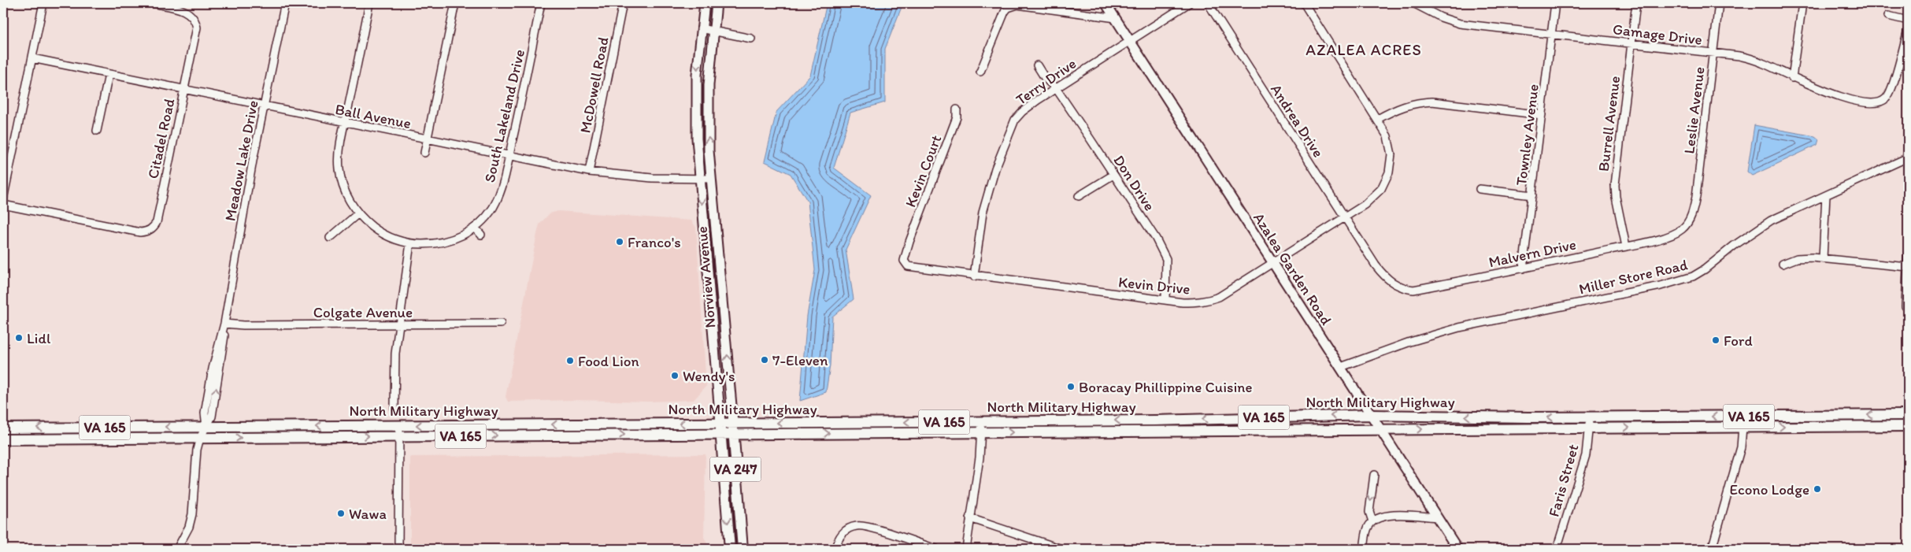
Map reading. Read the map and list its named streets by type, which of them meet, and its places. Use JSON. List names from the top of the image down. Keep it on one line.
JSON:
{"streets":{"main road":["Azalea Garden Road","Norview Avenue","North Military Highway","VA 165","VA 247"],"street":["Gamage Drive","Terry Drive","McDowell Road","Leslie Avenue","Ball Avenue","South Lakeland Drive","Andrea Drive","Burrell Avenue","Townley Avenue","Citadel Road","Meadow Lake Drive","Kevin Court","Don Drive","Malvern Drive","Miller Store Road","Kevin Drive","Colgate Avenue","Faris Street"]},"crossings":[["Gamage Drive","Leslie Avenue"],["Gamage Drive","Burrell Avenue"],["Gamage Drive","Townley Avenue"],["Terry Drive","Don Drive"],["Terry Drive","Azalea Garden Road"],["Terry Drive","Kevin Drive"],["McDowell Road","Ball Avenue"],["Leslie Avenue","Malvern Drive"],["Ball Avenue","South Lakeland Drive"],["Ball Avenue","Citadel Road"],["Ball Avenue","Meadow Lake Drive"],["Ball Avenue","Norview Avenue"],["Andrea Drive","Malvern Drive"],["Andrea Drive","Kevin Drive"],["Burrell Avenue","Malvern Drive"],["Townley Avenue","Malvern Drive"],["Meadow Lake Drive","Colgate Avenue"],["Meadow Lake Drive","North Military Highway"],["Kevin Court","Kevin Drive"],["Don Drive","Kevin Drive"],["Azalea Garden Road","Miller Store Road"],["Azalea Garden Road","Kevin Drive"],["Azalea Garden Road","North Military Highway"],["Norview Avenue","North Military Highway"],["North Military Highway","Faris Street"]],"districts":["AZALEA ACRES"],"places":["Franco's","Lidl","Ford","7-Eleven","Food Lion","Wendy's","Boracay Phillippine Cuisine","Econo Lodge","Wawa"]}
